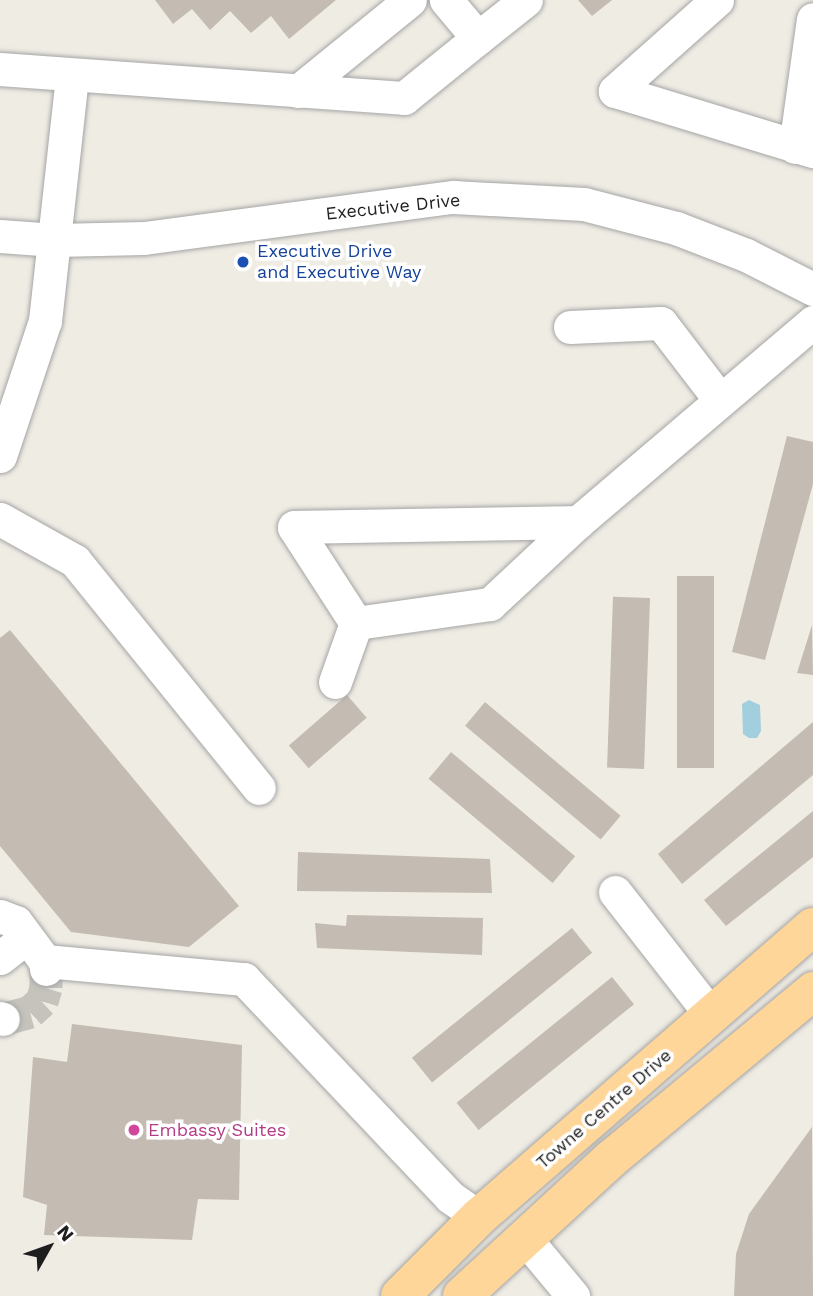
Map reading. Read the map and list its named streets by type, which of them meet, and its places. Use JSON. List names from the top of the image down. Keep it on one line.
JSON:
{"streets":{"main road":["Towne Centre Drive"],"street":["Executive Drive"]},"places":["Executive Drive and Executive Way","Embassy Suites"],"north":"top right"}
